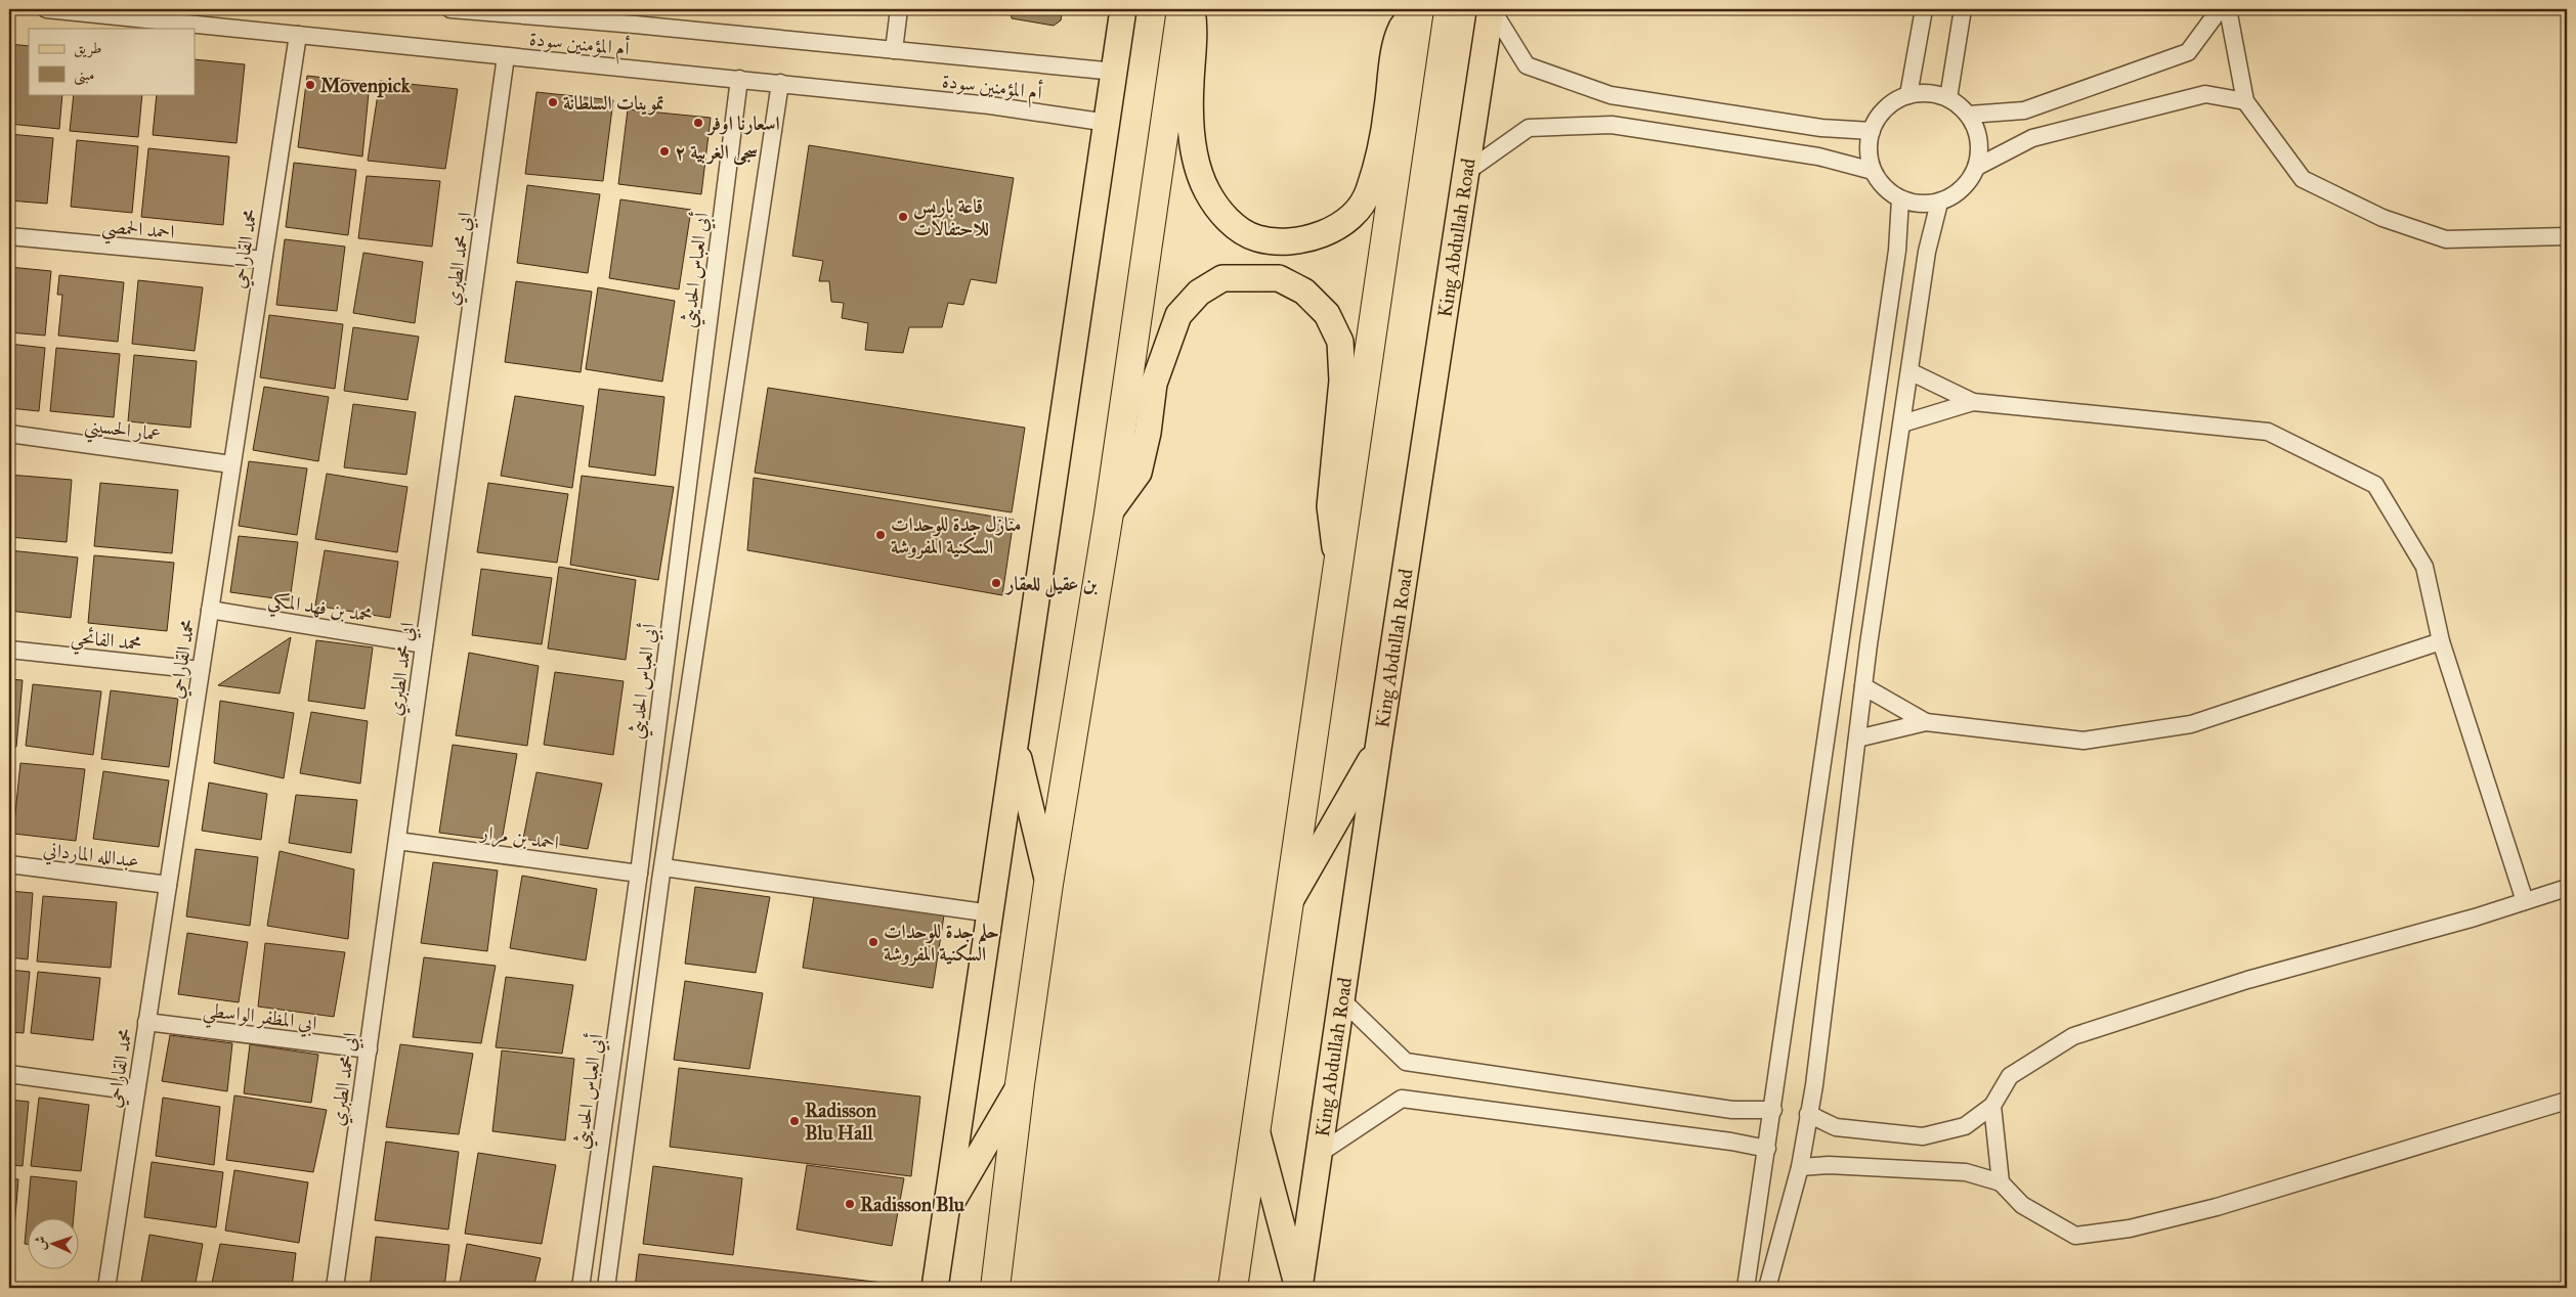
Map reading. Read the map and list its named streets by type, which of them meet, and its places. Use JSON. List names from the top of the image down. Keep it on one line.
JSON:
{"streets":{"main road":["King Abdullah Road"],"street":["أم المؤمنين سودة","احمد الحمصي","محمد القاراحي","ابي محمد الطبري","أبي العباس الحديثي","عمار الحسيني","محمد بن فهد المكي","محمد الفائحي","احمد بن مرار","عبدالله المارداني","ابي المظفر الواسطي"]},"crossings":[["أم المؤمنين سودة","محمد القاراحي"],["أم المؤمنين سودة","ابي محمد الطبري"],["أم المؤمنين سودة","أبي العباس الحديثي"],["احمد الحمصي","محمد القاراحي"],["محمد القاراحي","عمار الحسيني"],["محمد القاراحي","محمد بن فهد المكي"],["محمد القاراحي","محمد الفائحي"],["محمد القاراحي","عبدالله المارداني"],["محمد القاراحي","ابي المظفر الواسطي"],["ابي محمد الطبري","محمد بن فهد المكي"],["ابي محمد الطبري","احمد بن مرار"],["ابي محمد الطبري","ابي المظفر الواسطي"],["أبي العباس الحديثي","احمد بن مرار"]],"places":["Movenpick","تموينات السلطانة","اسعارنا اوفر","سجى الغربية ٢","قاعة باريس للاحتفالات","منازل جدة للوحدات السكنية المفروشة","بن عقيل للعقار","حلم جدة للوحدات السكنية المفروشة","Radisson Blu Hall","Radisson Blu"],"legend":["طريق","مبنى"],"north":"left"}
